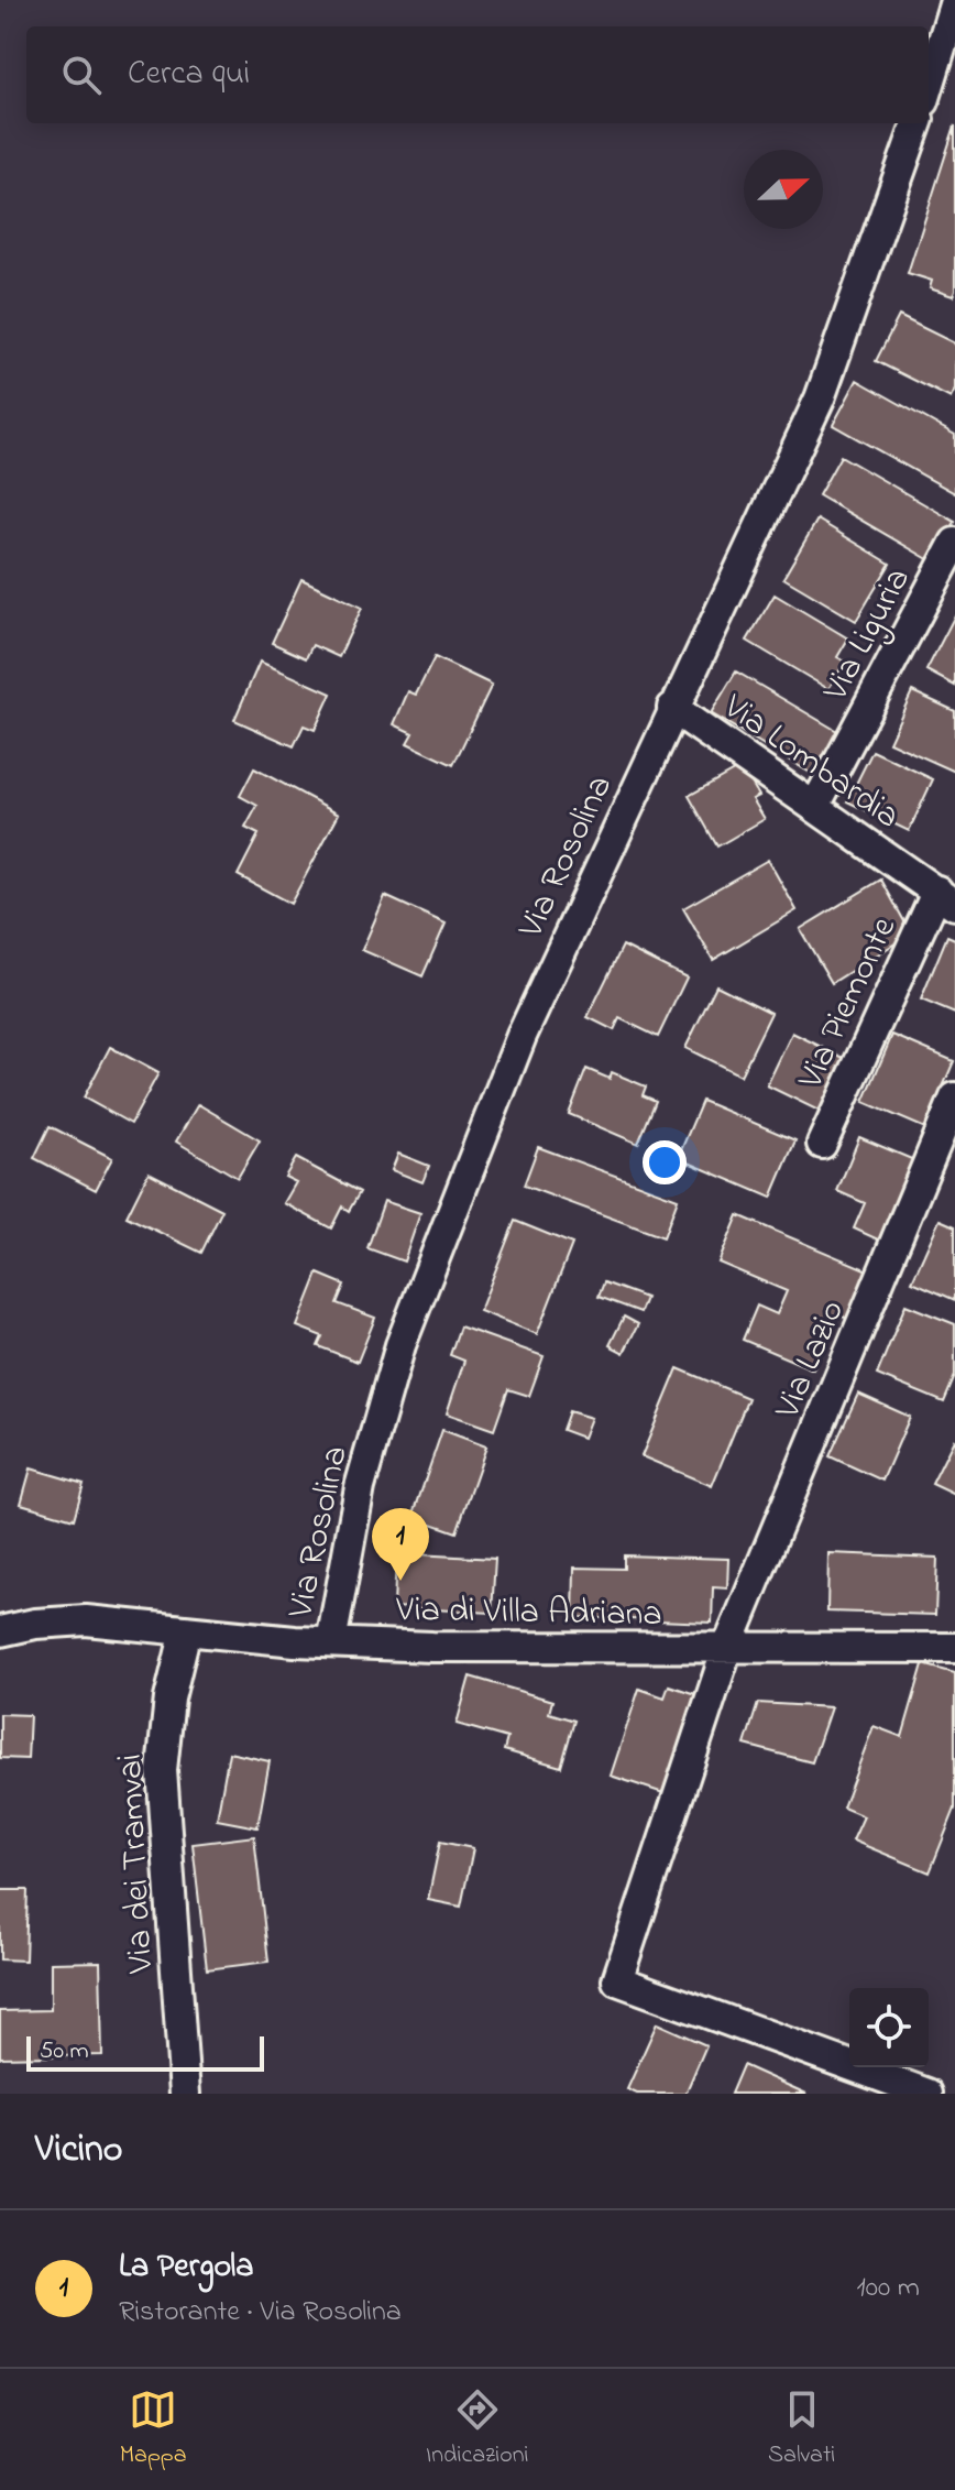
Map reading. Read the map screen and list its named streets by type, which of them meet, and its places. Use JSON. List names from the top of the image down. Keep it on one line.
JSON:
{"streets":{"street":["Via Liguria","Via Lombardia","Via Rosolina","Via Piemonte","Via Lazio","Via di Villa Adriana","Via dei Tramvai"]},"crossings":[["Via Liguria","Via Lombardia"],["Via Lombardia","Via Rosolina"],["Via Lombardia","Via Piemonte"],["Via Rosolina","Via di Villa Adriana"],["Via Lazio","Via di Villa Adriana"],["Via di Villa Adriana","Via dei Tramvai"]],"scale_bar":"50 m","north":"right","page":{"search":"Cerca qui","pins":"1","scale":"50 m","heading":"Vicino","list":[{"mark":"1","name":"La Pergola","note":"Ristorante · Via Rosolina","value":"100 m"}],"nav":["Mappa","Indicazioni","Salvati"]}}
